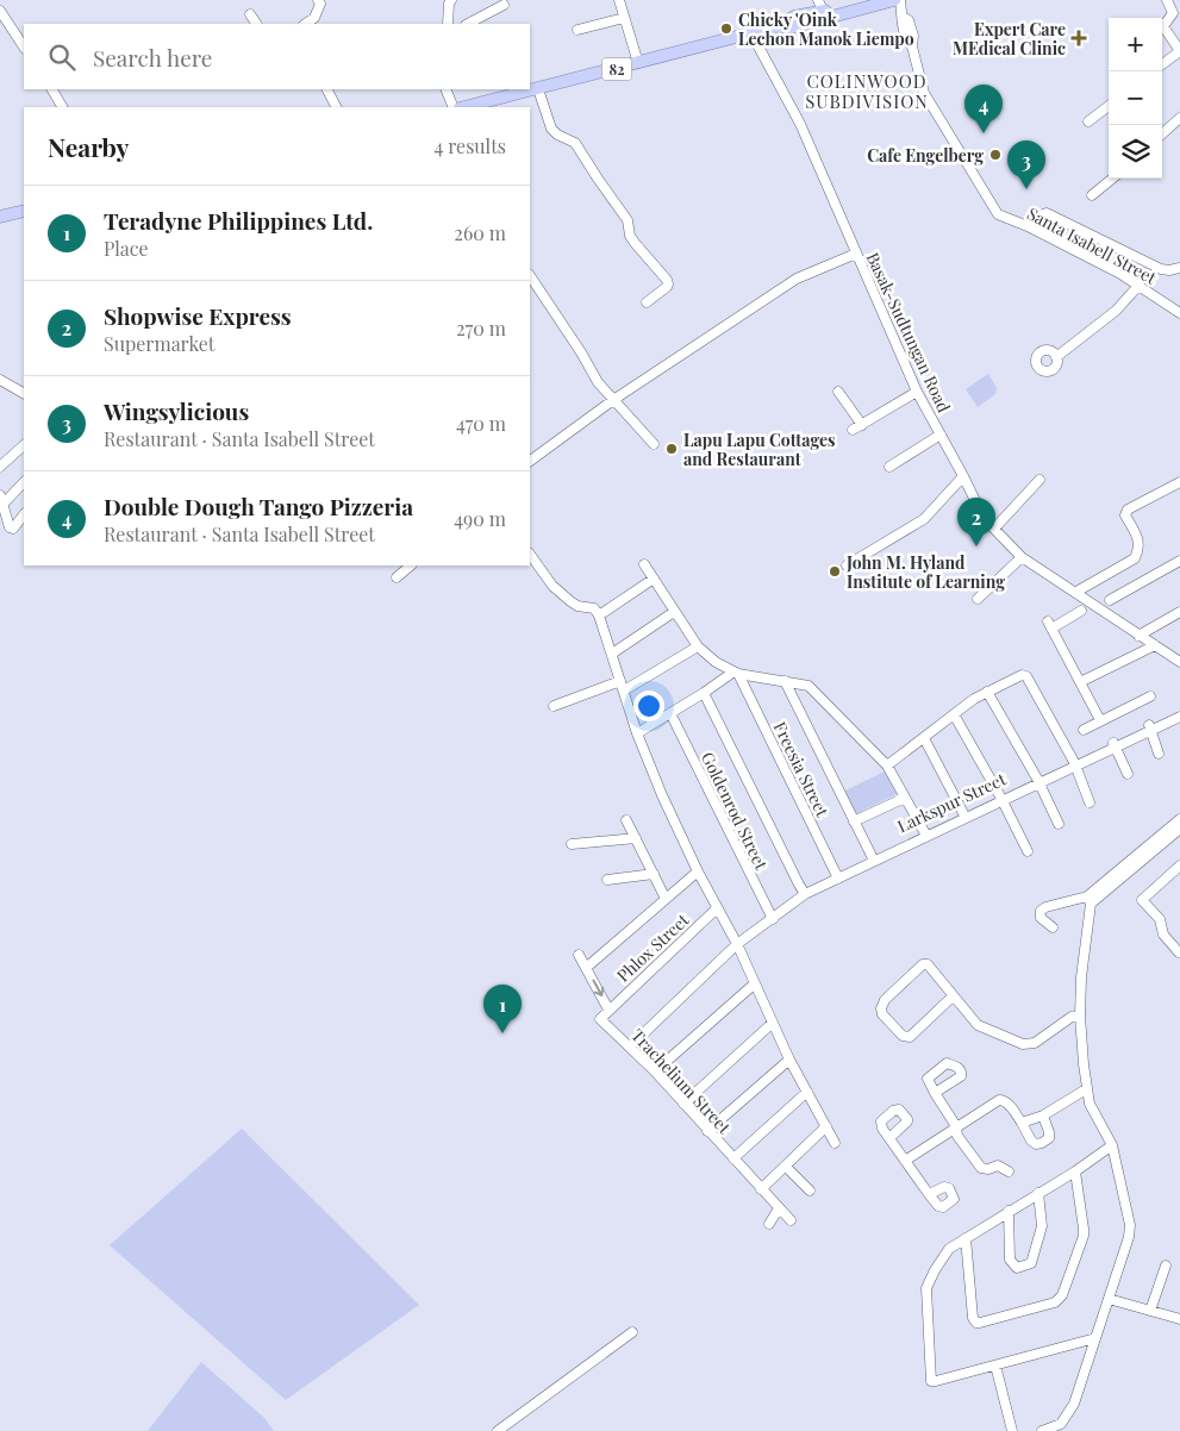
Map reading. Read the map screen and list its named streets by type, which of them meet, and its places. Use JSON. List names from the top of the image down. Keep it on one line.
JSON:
{"streets":{"main road":["82"],"street":["Santa Isabell Street","Basak-Sudtungan Road","Freesia Street","Larkspur Street","Goldenrod Street","Phlox Street","Trachelium Street"]},"crossings":[["82","Basak-Sudtungan Road"],["Freesia Street","Larkspur Street"],["Larkspur Street","Goldenrod Street"],["Larkspur Street","Trachelium Street"],["Phlox Street","Trachelium Street"]],"districts":["COLINWOOD SUBDIVISION"],"places":{"other":["Chicky 'Oink Lechon Manok Liempo","Cafe Engelberg","Lapu Lapu Cottages and Restaurant","John M. Hyland Institute of Learning"],"health":["Expert Care MEdical Clinic"]},"page":{"map_buttons":["+","−"],"search":"Search here","pins":["4","3","2","1"],"heading":["Nearby","4 results"],"list":[{"mark":"1","name":"Teradyne Philippines Ltd.","note":"Place","value":"260 m"},{"mark":"2","name":"Shopwise Express","note":"Supermarket","value":"270 m"},{"mark":"3","name":"Wingsylicious","note":"Restaurant · Santa Isabell Street","value":"470 m"},{"mark":"4","name":"Double Dough Tango Pizzeria","note":"Restaurant · Santa Isabell Street","value":"490 m"}]}}
